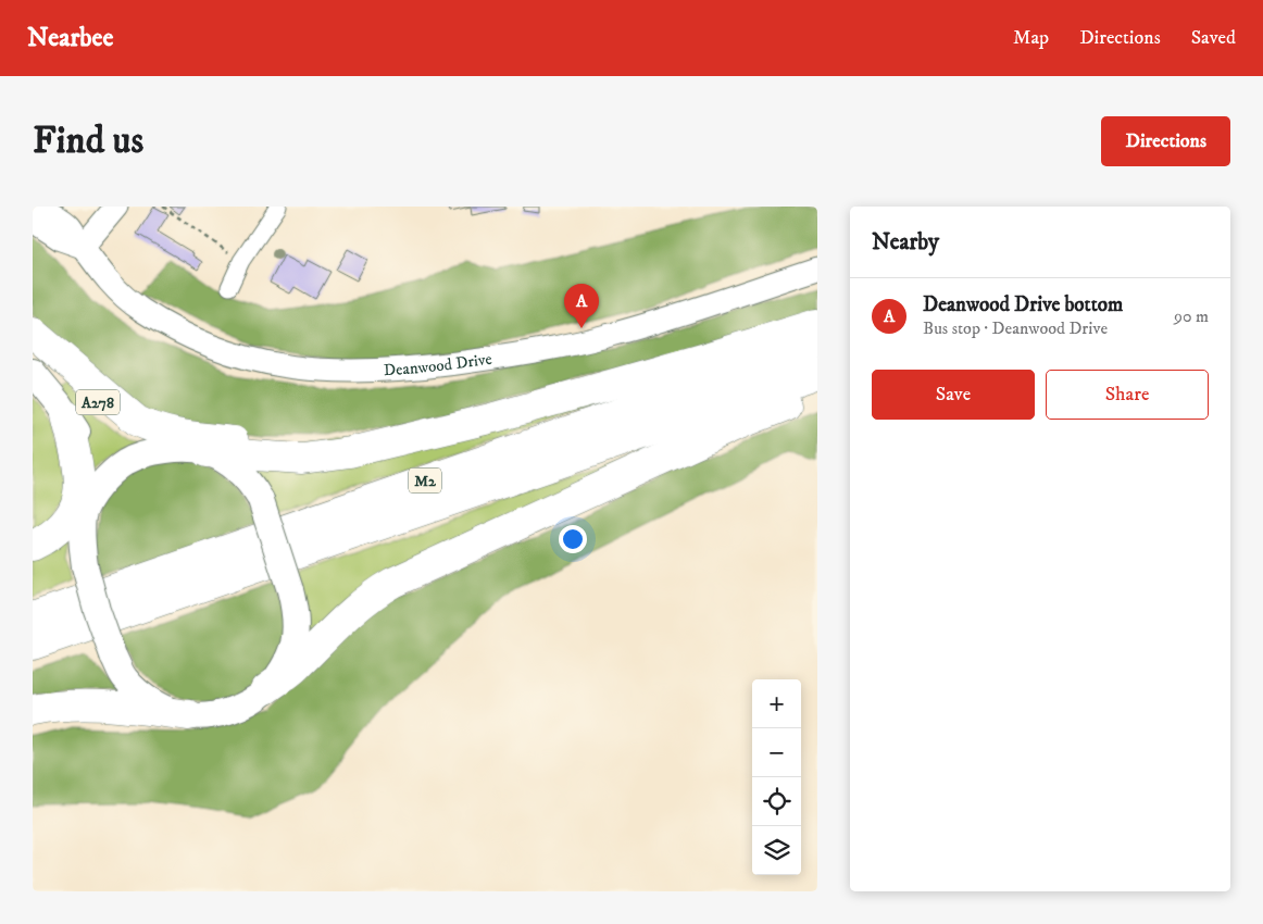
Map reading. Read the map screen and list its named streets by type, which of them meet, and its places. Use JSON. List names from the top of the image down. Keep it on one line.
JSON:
{"streets":{"highway":["M2"],"main road":["A278"],"street":["Deanwood Drive"]},"page":{"header":"Nearbee","nav":["Map","Directions","Saved"],"buttons":["Directions",["Save","Share"]],"title":"Find us","heading":"Nearby","list":[{"mark":"A","name":"Deanwood Drive bottom","note":"Bus stop · Deanwood Drive","value":"90 m"}],"pins":"A","map_buttons":["+","−"]}}
